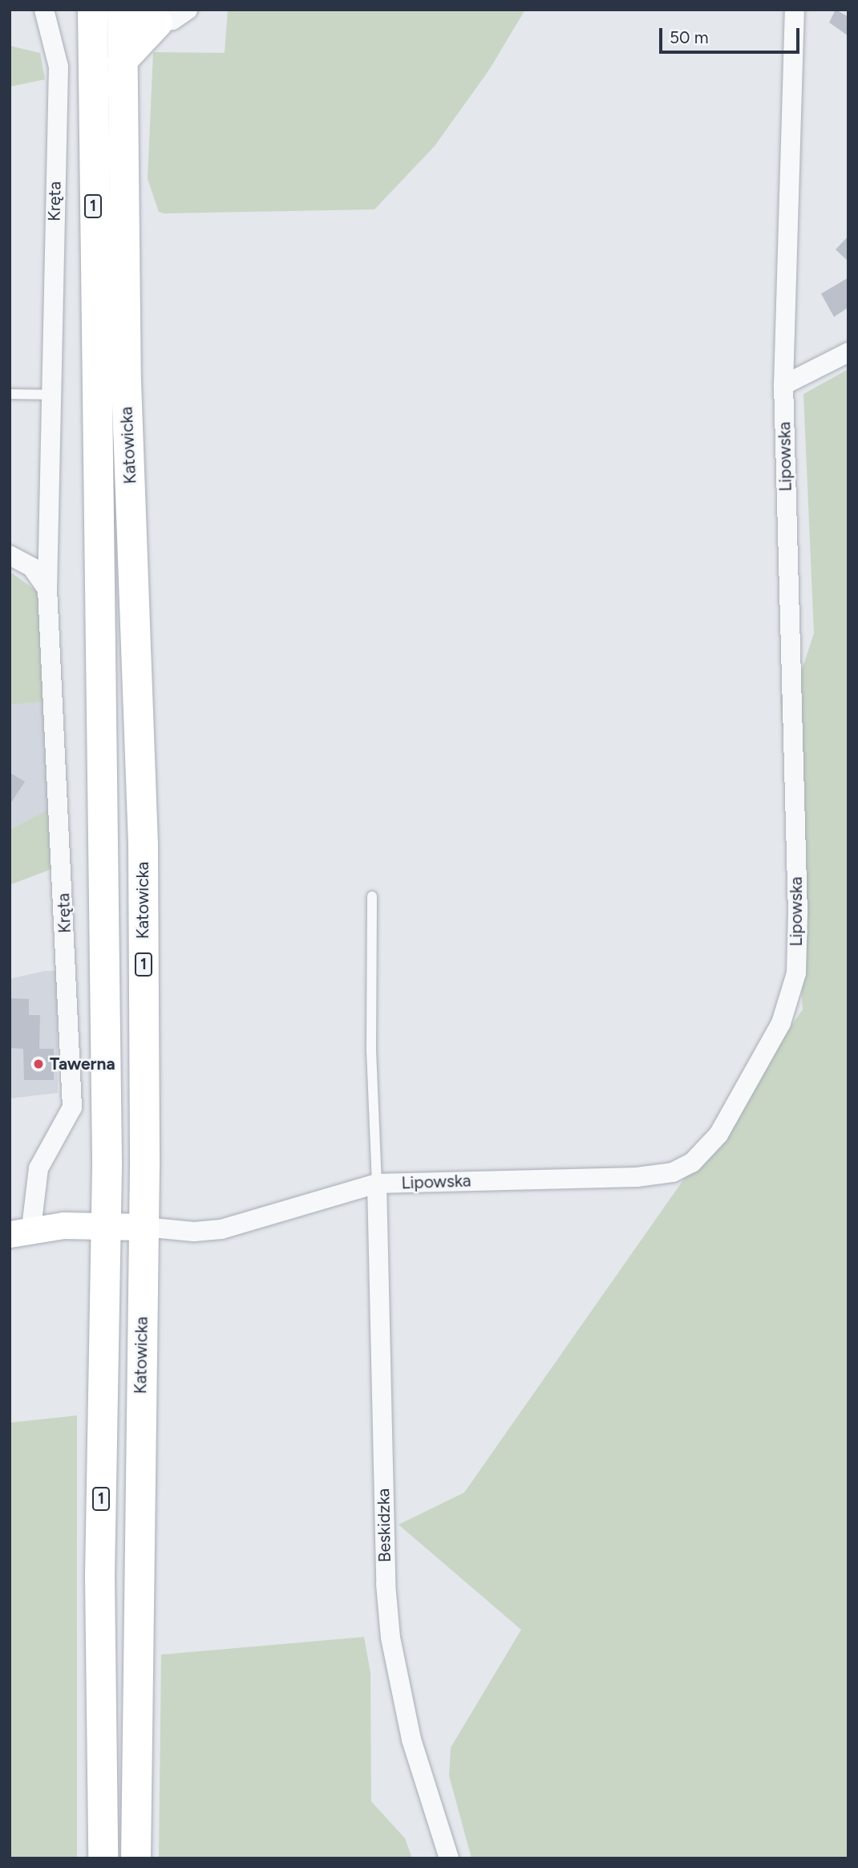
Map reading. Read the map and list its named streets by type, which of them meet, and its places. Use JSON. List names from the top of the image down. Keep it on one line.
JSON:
{"streets":{"main road":["1","Katowicka"],"street":["Kręta","Lipowska","Beskidzka"]},"crossings":[["Kręta","Lipowska"],["Katowicka","Lipowska"],["Lipowska","Beskidzka"]],"places":["Tawerna"],"scale_bar":"50 m"}
